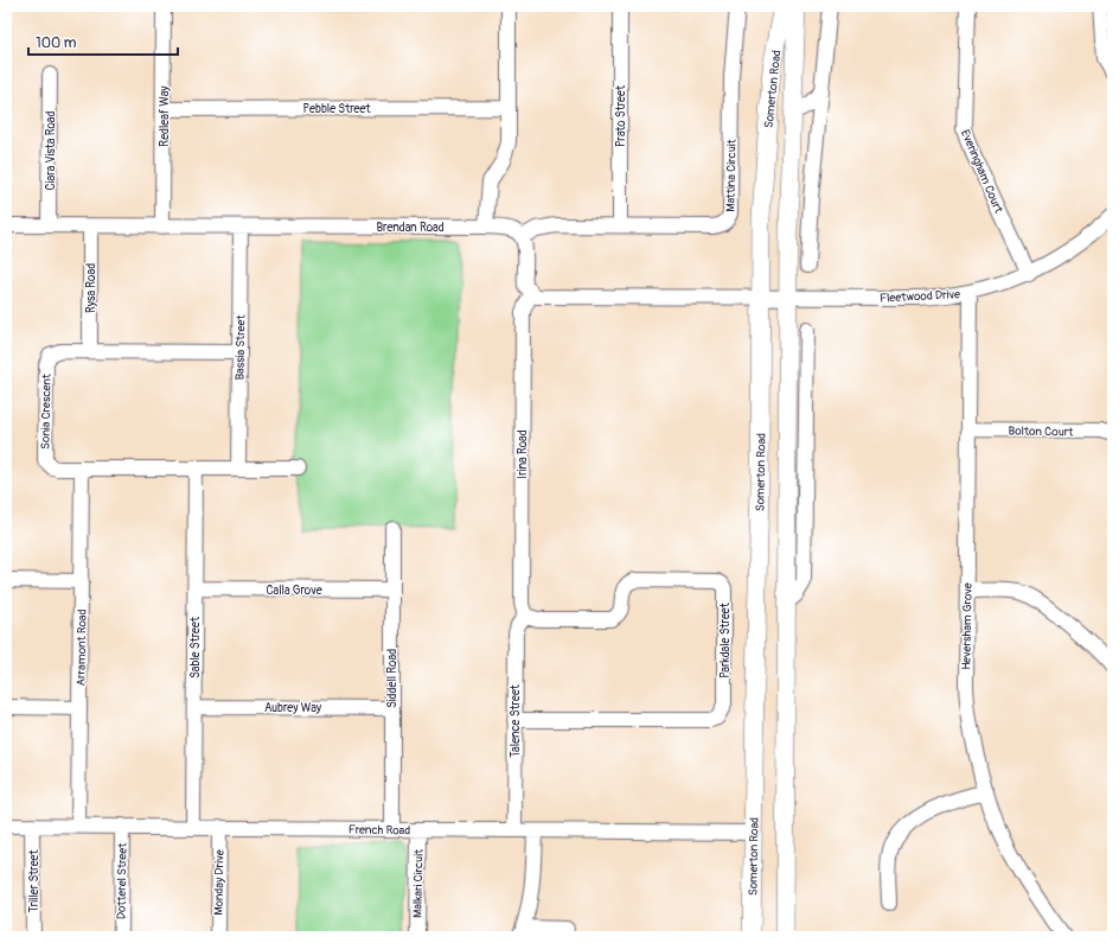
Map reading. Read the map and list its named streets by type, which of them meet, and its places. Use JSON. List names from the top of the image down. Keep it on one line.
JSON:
{"streets":{"main road":["Somerton Road"],"street":["Pebble Street","Redleaf Way","Prato Street","Ciara Vista Road","Everingham Court","Mattina Circuit","Brendan Road","Rysa Road","Fleetwood Drive","Bassia Street","Sonia Crescent","Bolton Court","Irina Road","Calla Grove","Heversham Grove","Parkdale Street","Arramont Road","Sable Street","Siddell Road","Aubrey Way","Talence Street","French Road","Triller Street","Dotterel Street","Monday Drive","Malkari Circuit"]},"crossings":[["Somerton Road","Fleetwood Drive"],["Somerton Road","French Road"],["Pebble Street","Redleaf Way"],["Redleaf Way","Brendan Road"],["Prato Street","Mattina Circuit"],["Ciara Vista Road","Brendan Road"],["Everingham Court","Fleetwood Drive"],["Mattina Circuit","Brendan Road"],["Brendan Road","Rysa Road"],["Brendan Road","Bassia Street"],["Rysa Road","Sonia Crescent"],["Fleetwood Drive","Heversham Grove"],["Bassia Street","Sonia Crescent"],["Sonia Crescent","Arramont Road"],["Sonia Crescent","Sable Street"],["Bolton Court","Heversham Grove"],["Irina Road","Parkdale Street"],["Irina Road","Talence Street"],["Calla Grove","Sable Street"],["Calla Grove","Siddell Road"],["Parkdale Street","Talence Street"],["Arramont Road","French Road"],["Sable Street","Aubrey Way"],["Sable Street","French Road"],["Siddell Road","Aubrey Way"],["Siddell Road","French Road"],["Talence Street","French Road"],["French Road","Triller Street"],["French Road","Dotterel Street"],["French Road","Monday Drive"],["French Road","Malkari Circuit"]],"scale_bar":"100 m"}
